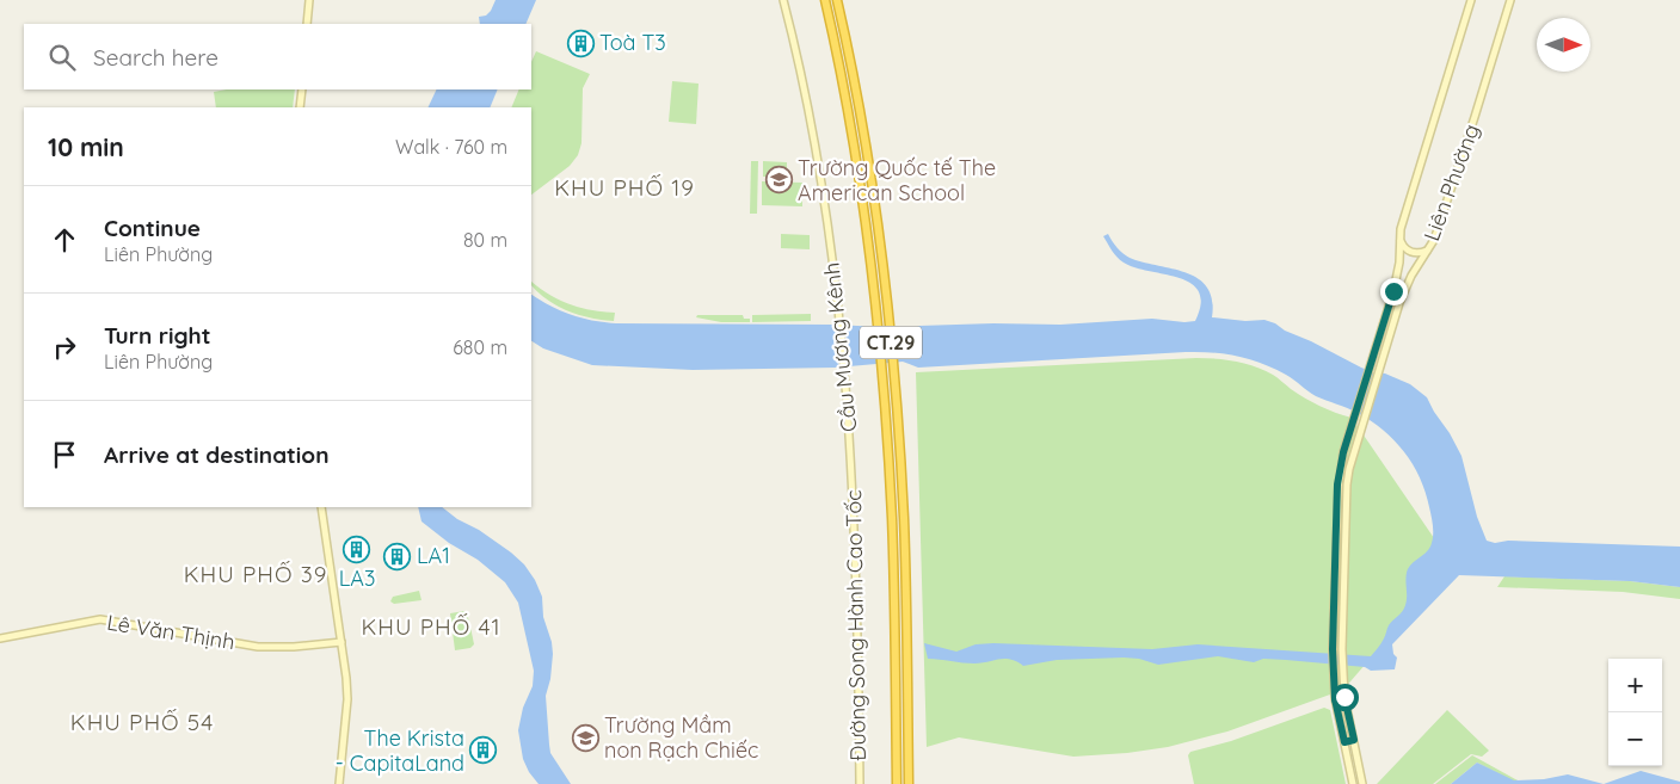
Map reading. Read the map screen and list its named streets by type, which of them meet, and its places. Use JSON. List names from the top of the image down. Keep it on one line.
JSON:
{"streets":{"highway":["CT.29","Cầu Mương Kênh"],"street":["Liên Phường","Đường Song Hành Cao Tốc","Lê Văn Thịnh"]},"crossings":[["Cầu Mương Kênh","Đường Song Hành Cao Tốc"]],"districts":["KHU PHỐ 19","KHU PHỐ 39","KHU PHỐ 41","KHU PHỐ 54"],"places":{"building":["Toà T3","LA3","LA1","The Krista - CapitaLand"],"school or university":["Trường Quốc tế The American School","Trường Mầm non Rạch Chiếc"]},"north":"right","page":{"search":"Search here","heading":["10 min","Walk · 760 m"],"list":[["Continue","Liên Phường","80 m"],["Turn right","Liên Phường","680 m"],"Arrive at destination"],"map_buttons":["+","−"]}}
